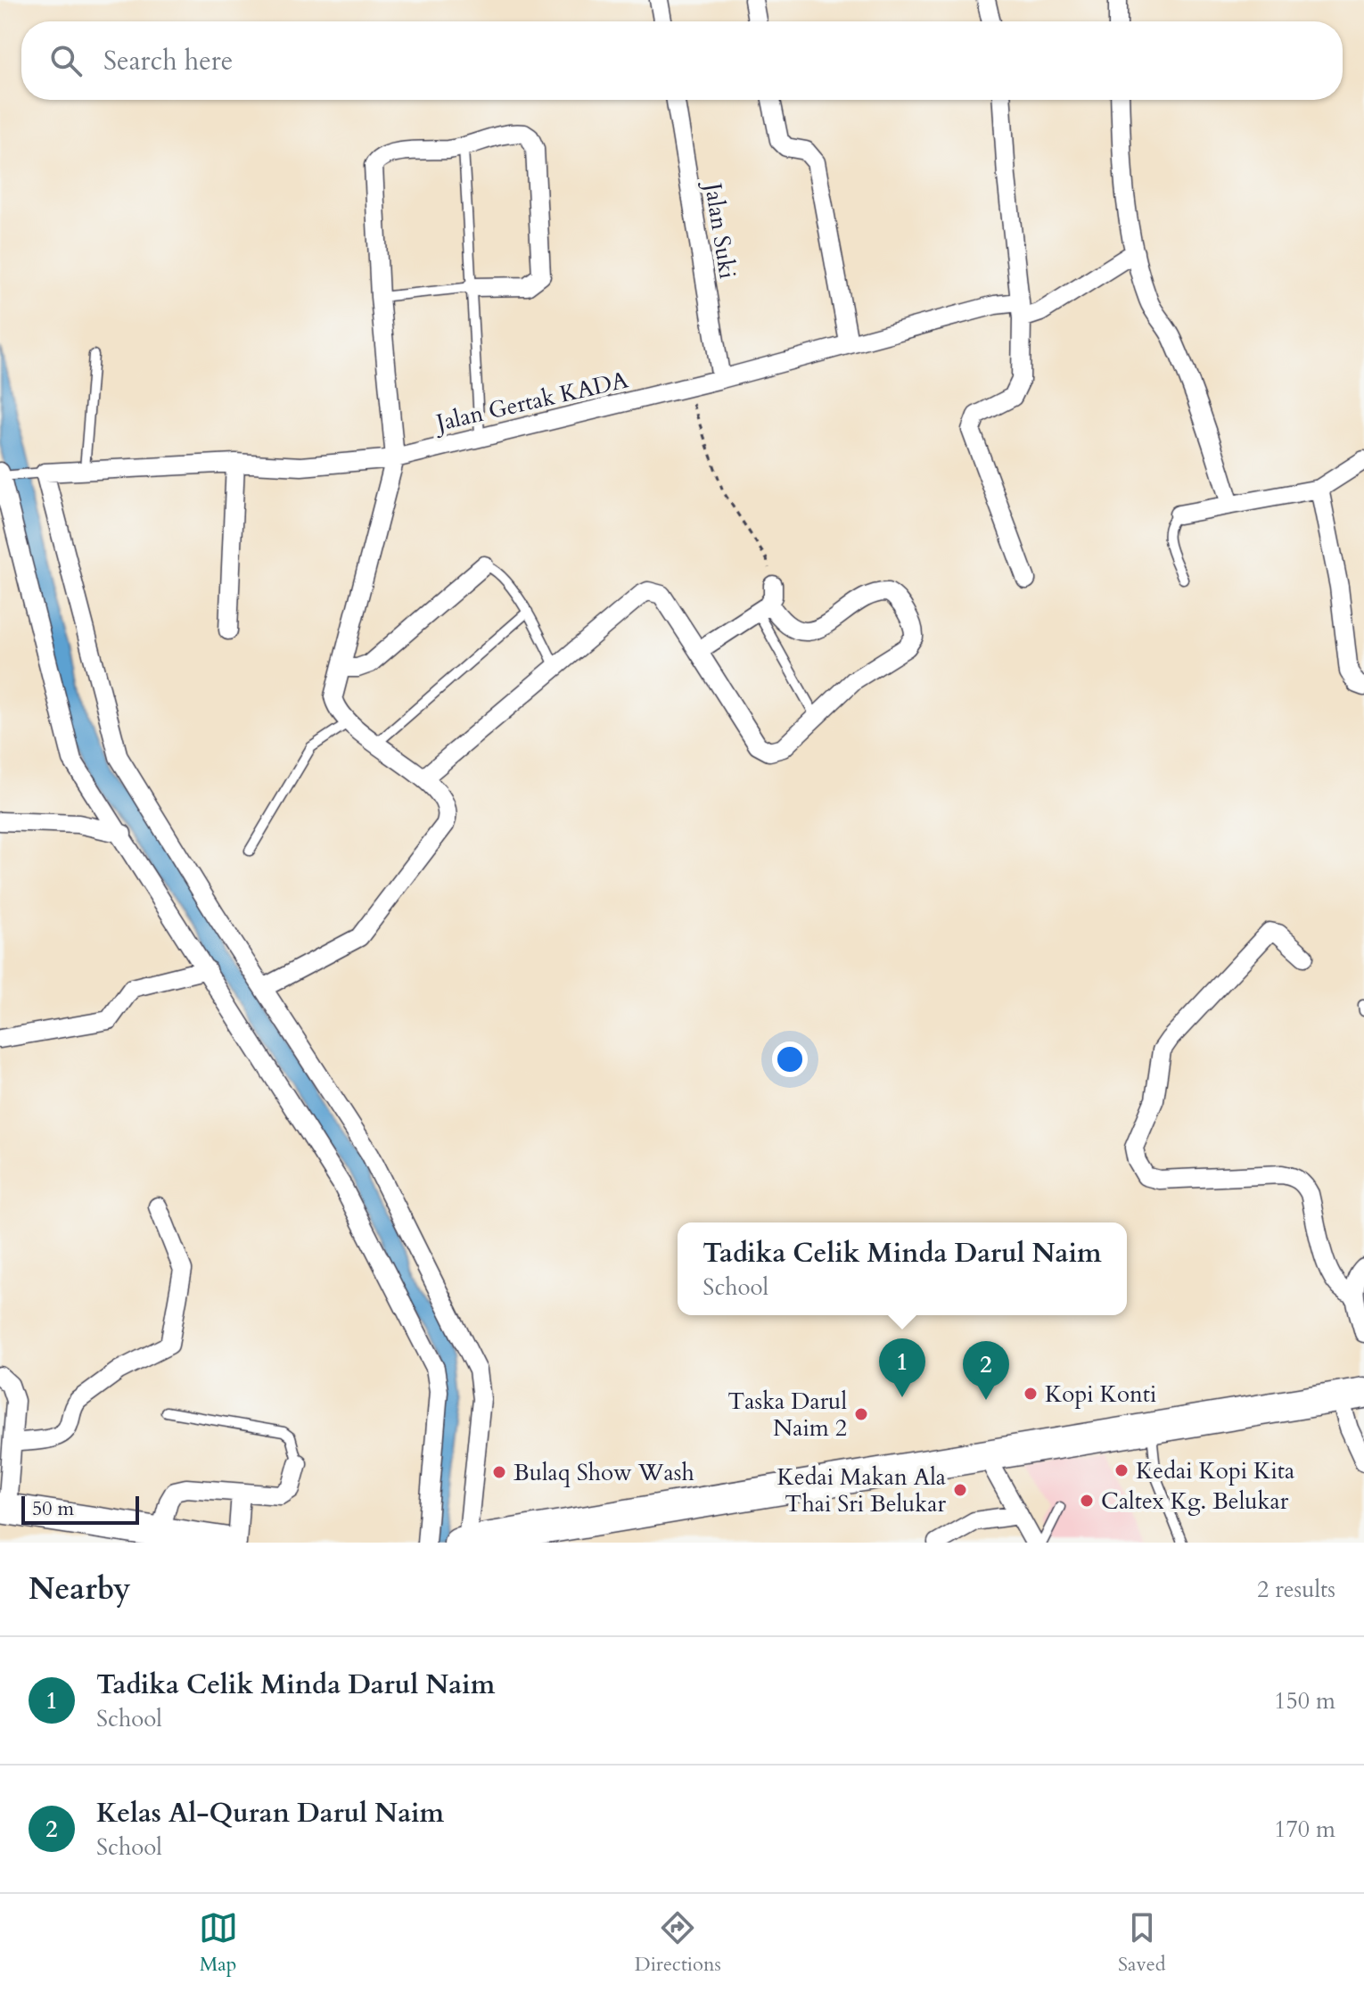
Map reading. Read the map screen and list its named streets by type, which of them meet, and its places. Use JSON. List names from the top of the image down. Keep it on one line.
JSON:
{"streets":{"street":["Jalan Suki","Jalan Gertak KADA"]},"crossings":[["Jalan Suki","Jalan Gertak KADA"]],"places":["Kopi Konti","Taska Darul Naim 2","Kedai Kopi Kita","Bulaq Show Wash","Kedai Makan Ala Thai Sri Belukar","Caltex Kg. Belukar"],"scale_bar":"50 m","page":{"search":"Search here","popup":["Tadika Celik Minda Darul Naim","School"],"pins":["1","2"],"scale":"50 m","heading":["Nearby","2 results"],"list":[{"mark":"1","name":"Tadika Celik Minda Darul Naim","note":"School","value":"150 m"},{"mark":"2","name":"Kelas Al-Quran Darul Naim","note":"School","value":"170 m"}],"nav":["Map","Directions","Saved"]}}
